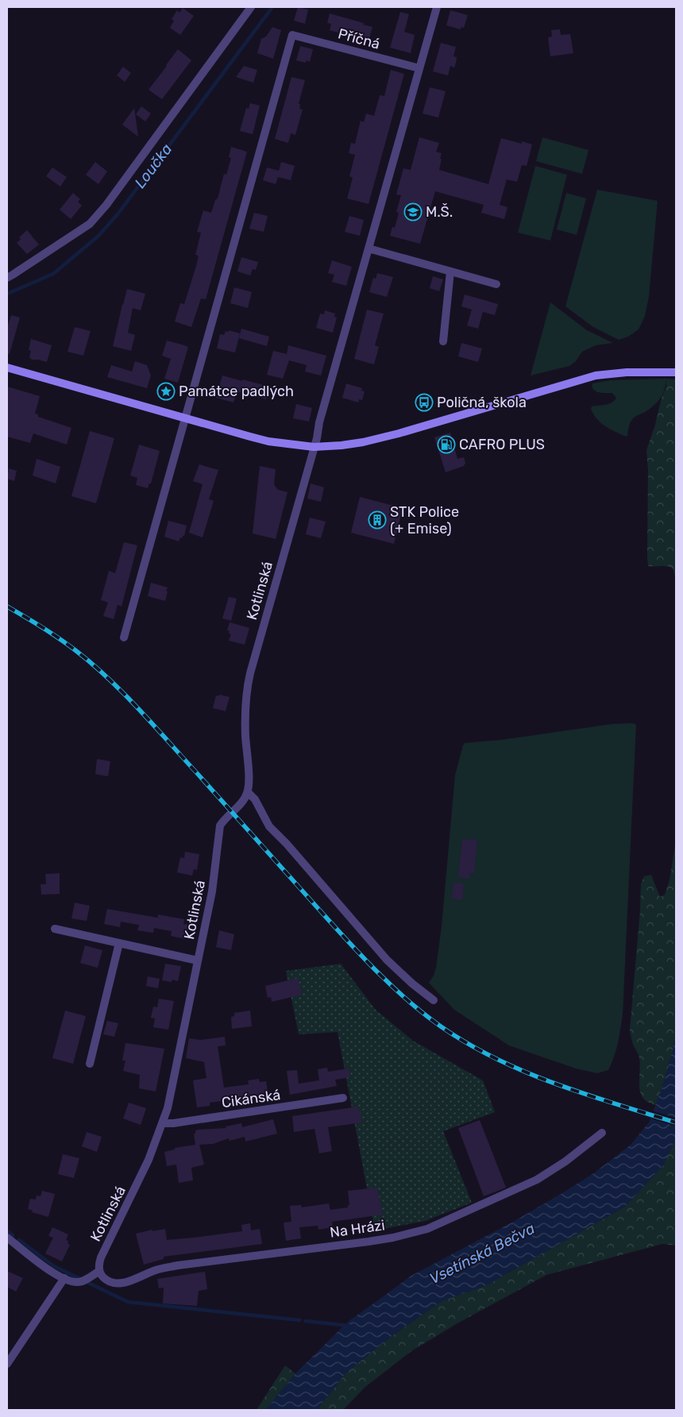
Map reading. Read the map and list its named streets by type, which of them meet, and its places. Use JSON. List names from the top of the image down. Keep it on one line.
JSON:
{"streets":{"street":["Příčná","Kotlinská","Cikánská","Na Hrázi"]},"crossings":[["Příčná","Kotlinská"],["Kotlinská","Cikánská"],["Kotlinská","Na Hrázi"]],"water":["Loučka","Vsetínská Bečva"],"places":{"school or university":["M.Š."],"place":["Památce padlých"],"bus stop":["Poličná, škola"],"fuel station":["CAFRO PLUS"],"building":["STK Police (+ Emise)"]}}
